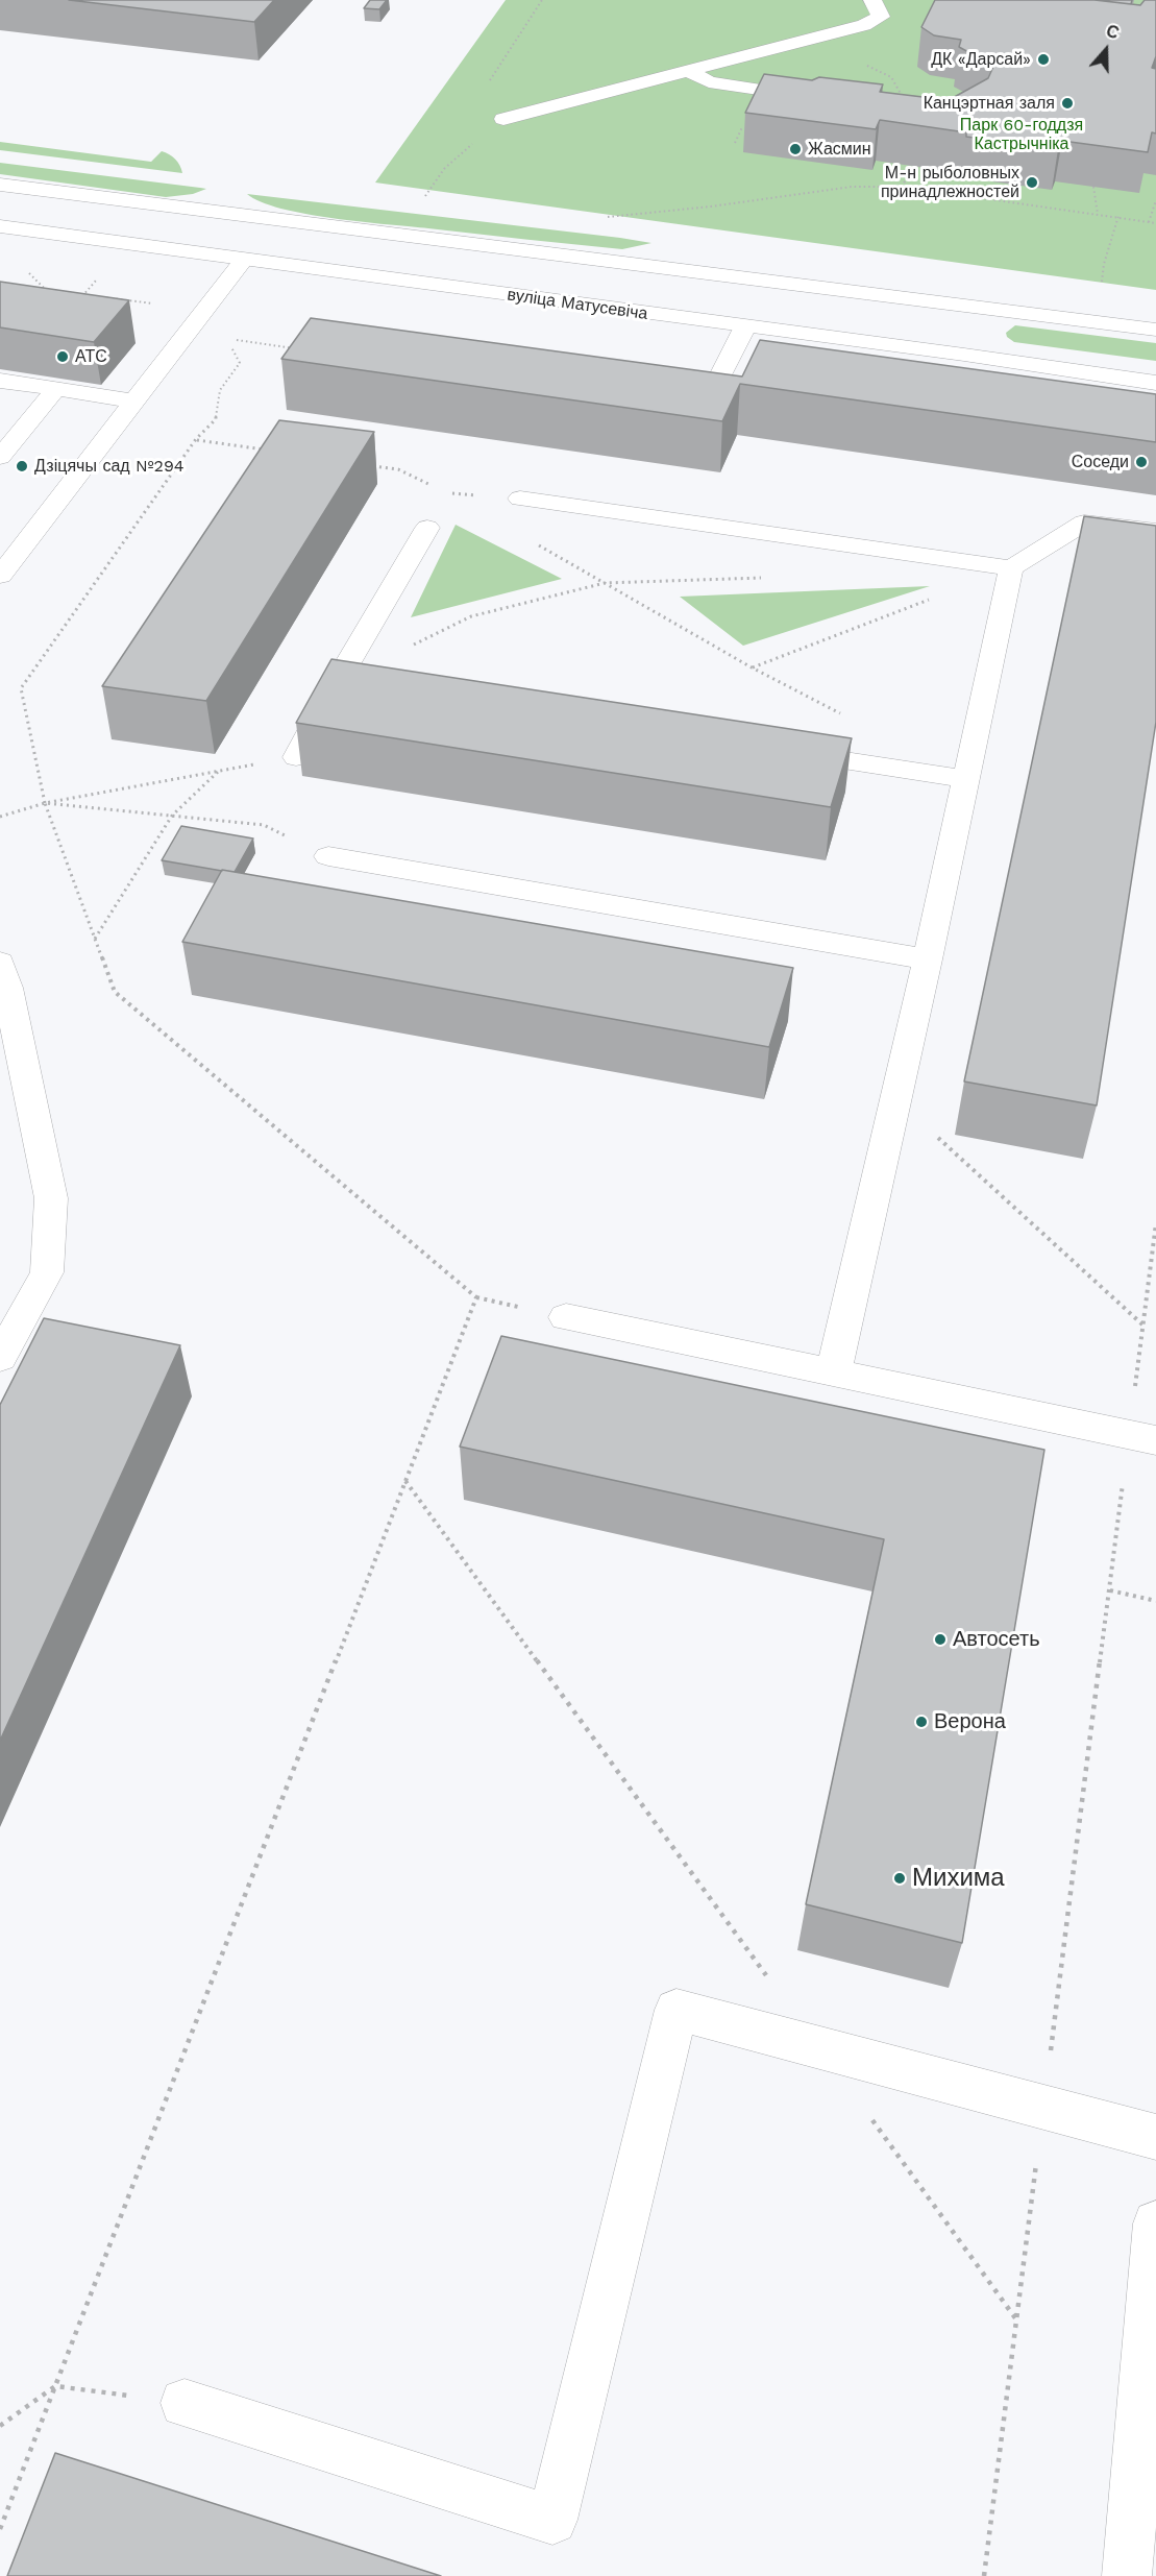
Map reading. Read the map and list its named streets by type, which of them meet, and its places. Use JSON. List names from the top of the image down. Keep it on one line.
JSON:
{"streets":{"main road":["вуліца Матусевіча"]},"parks":["Парк 60-годдзя Кастрычніка"],"places":["ДК «Дарсай»","Канцэртная заля","Жасмин","М-н рыболовных принадлежностей","АТС","Соседи","Дзіцячы сад №294","Автосеть","Верона","Михима"],"north":"top"}
